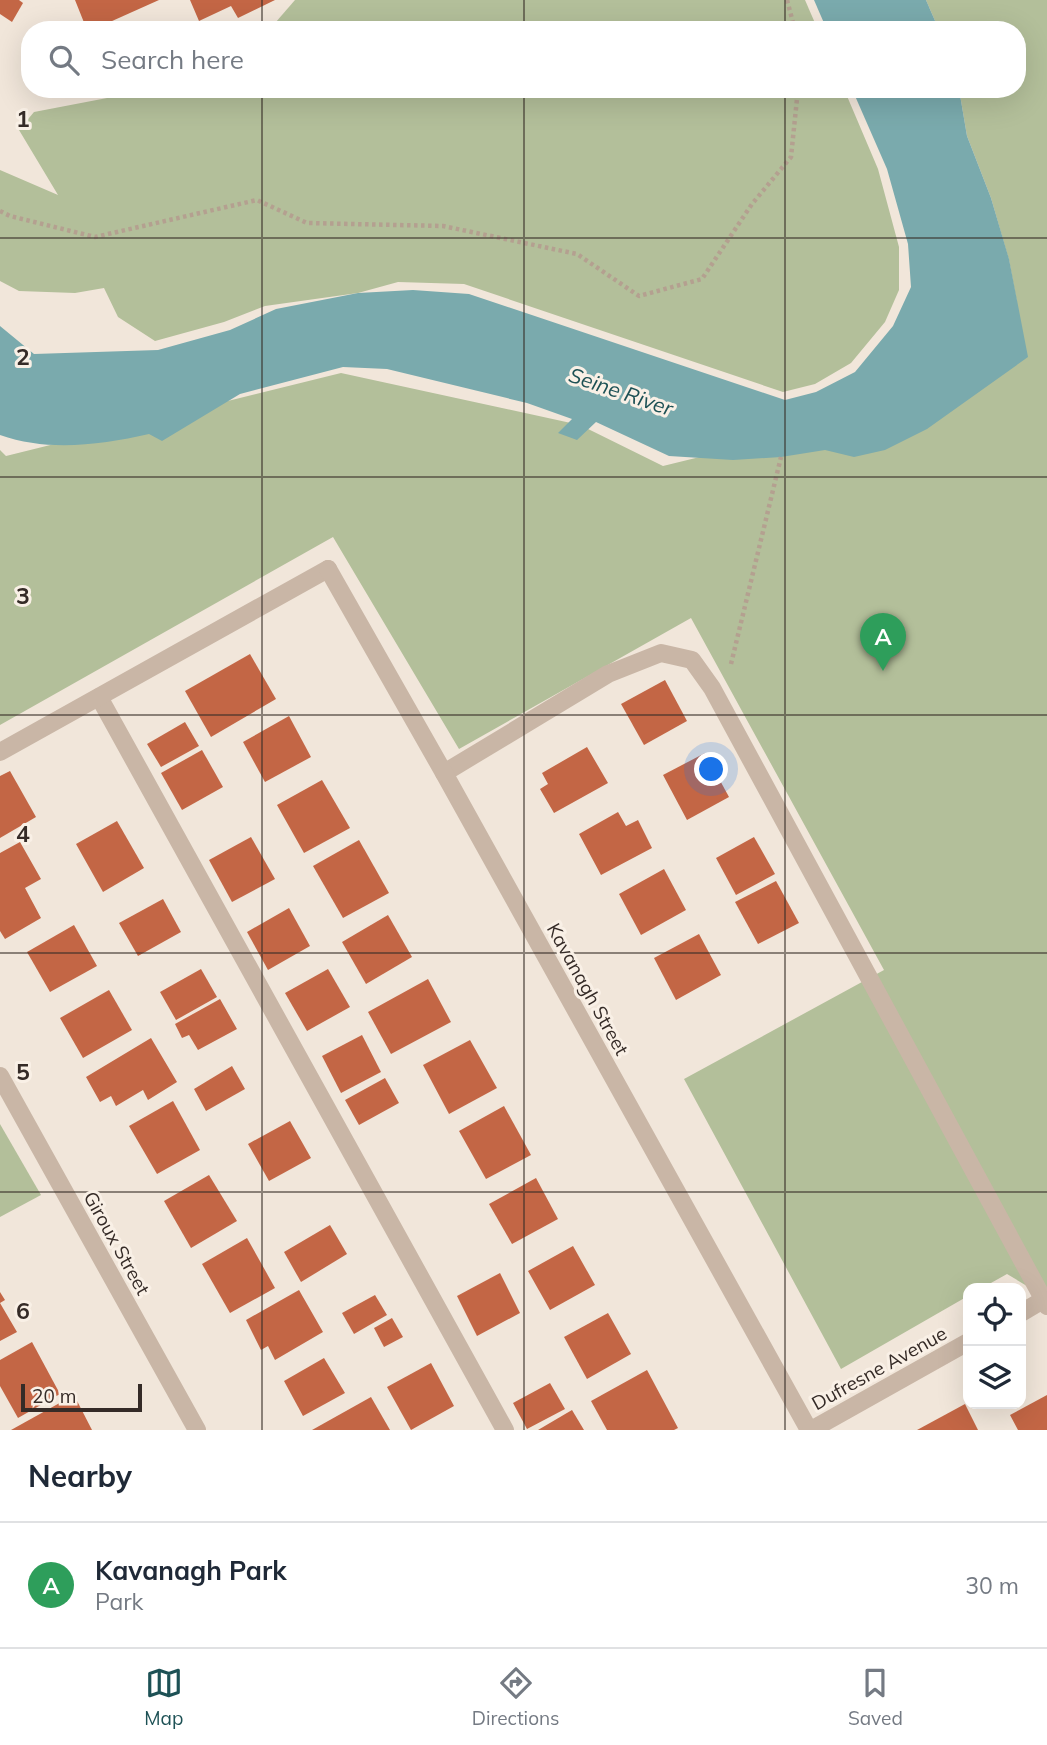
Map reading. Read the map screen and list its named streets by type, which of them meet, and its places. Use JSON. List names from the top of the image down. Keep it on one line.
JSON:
{"streets":{"street":["Kavanagh Street","Giroux Street","Dufresne Avenue"]},"crossings":[["Kavanagh Street","Dufresne Avenue"]],"water":["Seine River"],"scale_bar":"20 m","page":{"search":"Search here","pins":"A","scale":"20 m","heading":"Nearby","list":[{"mark":"A","name":"Kavanagh Park","note":"Park","value":"30 m"}],"nav":["Map","Directions","Saved"]},"grid":{"rows":["1","2","3","4","5","6"]}}
